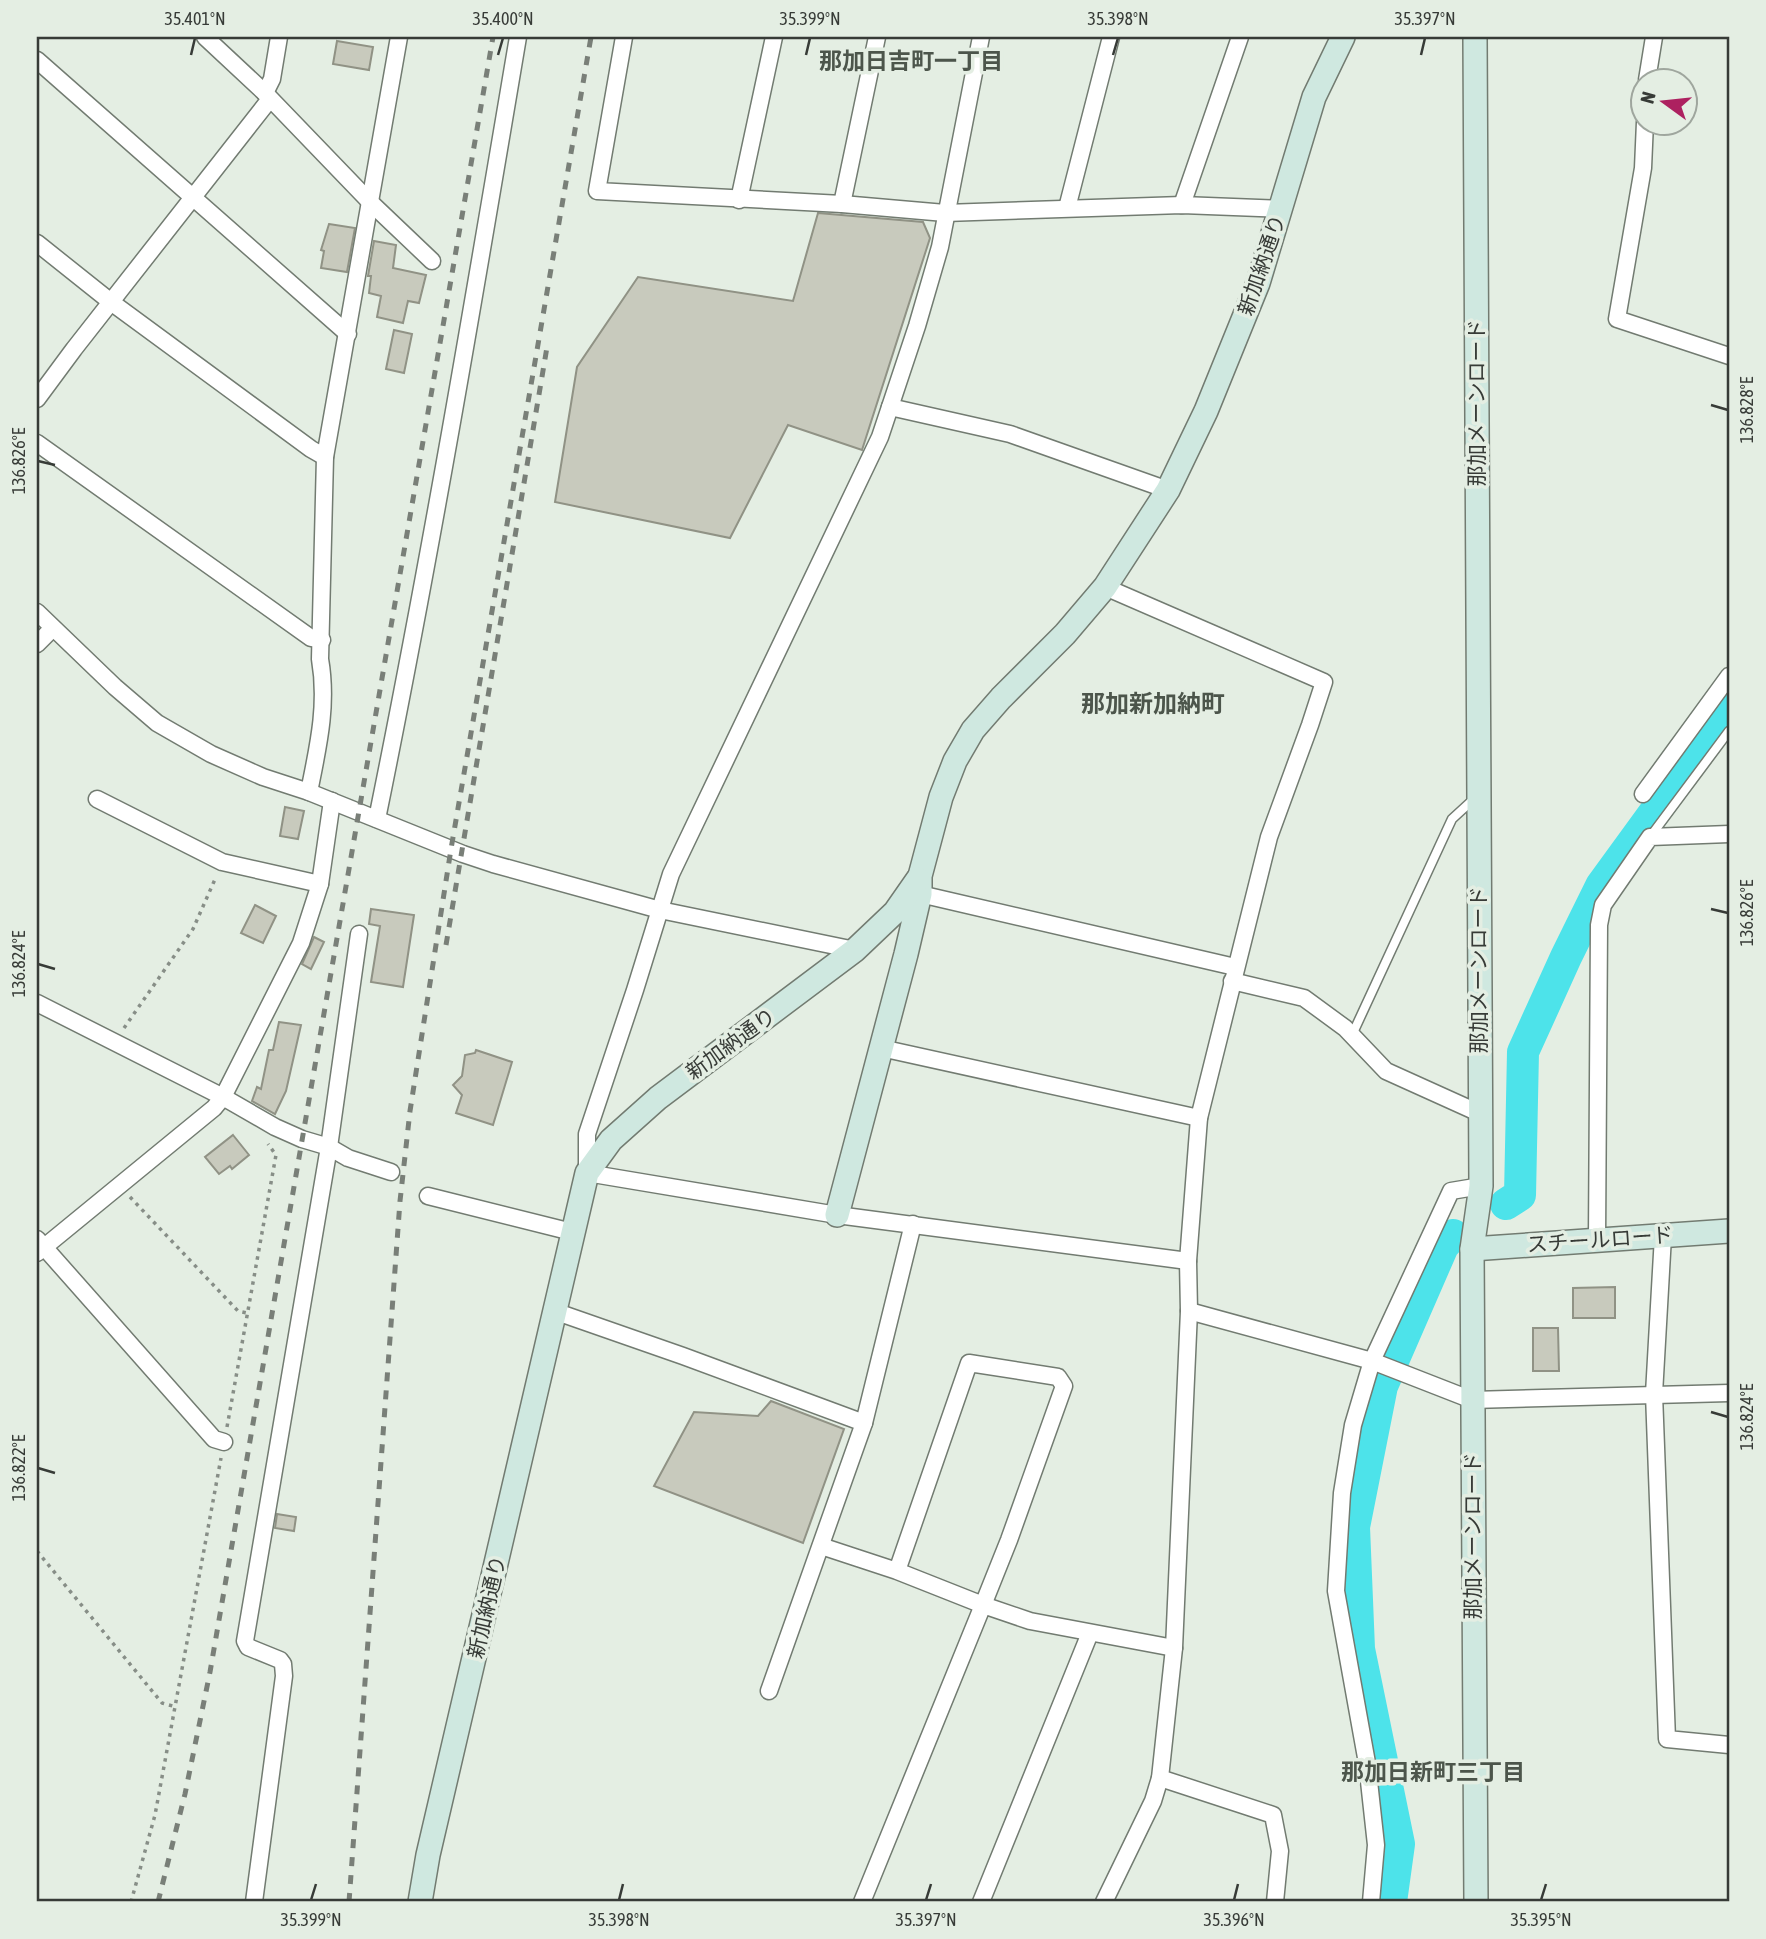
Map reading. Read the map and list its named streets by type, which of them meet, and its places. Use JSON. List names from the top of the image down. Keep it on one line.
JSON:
{"streets":{"street":["新加納通り","那加メーンロード","スチールロード"]},"crossings":[["那加メーンロード","スチールロード"]],"districts":["那加日吉町一丁目","那加新加納町","那加日新町三丁目"],"north":"left","coordinates":["35.401°N","35.400°N","35.399°N","35.398°N","35.397°N","136.828°E","136.826°E","136.824°E","136.822°E","35.396°N","35.395°N"]}
